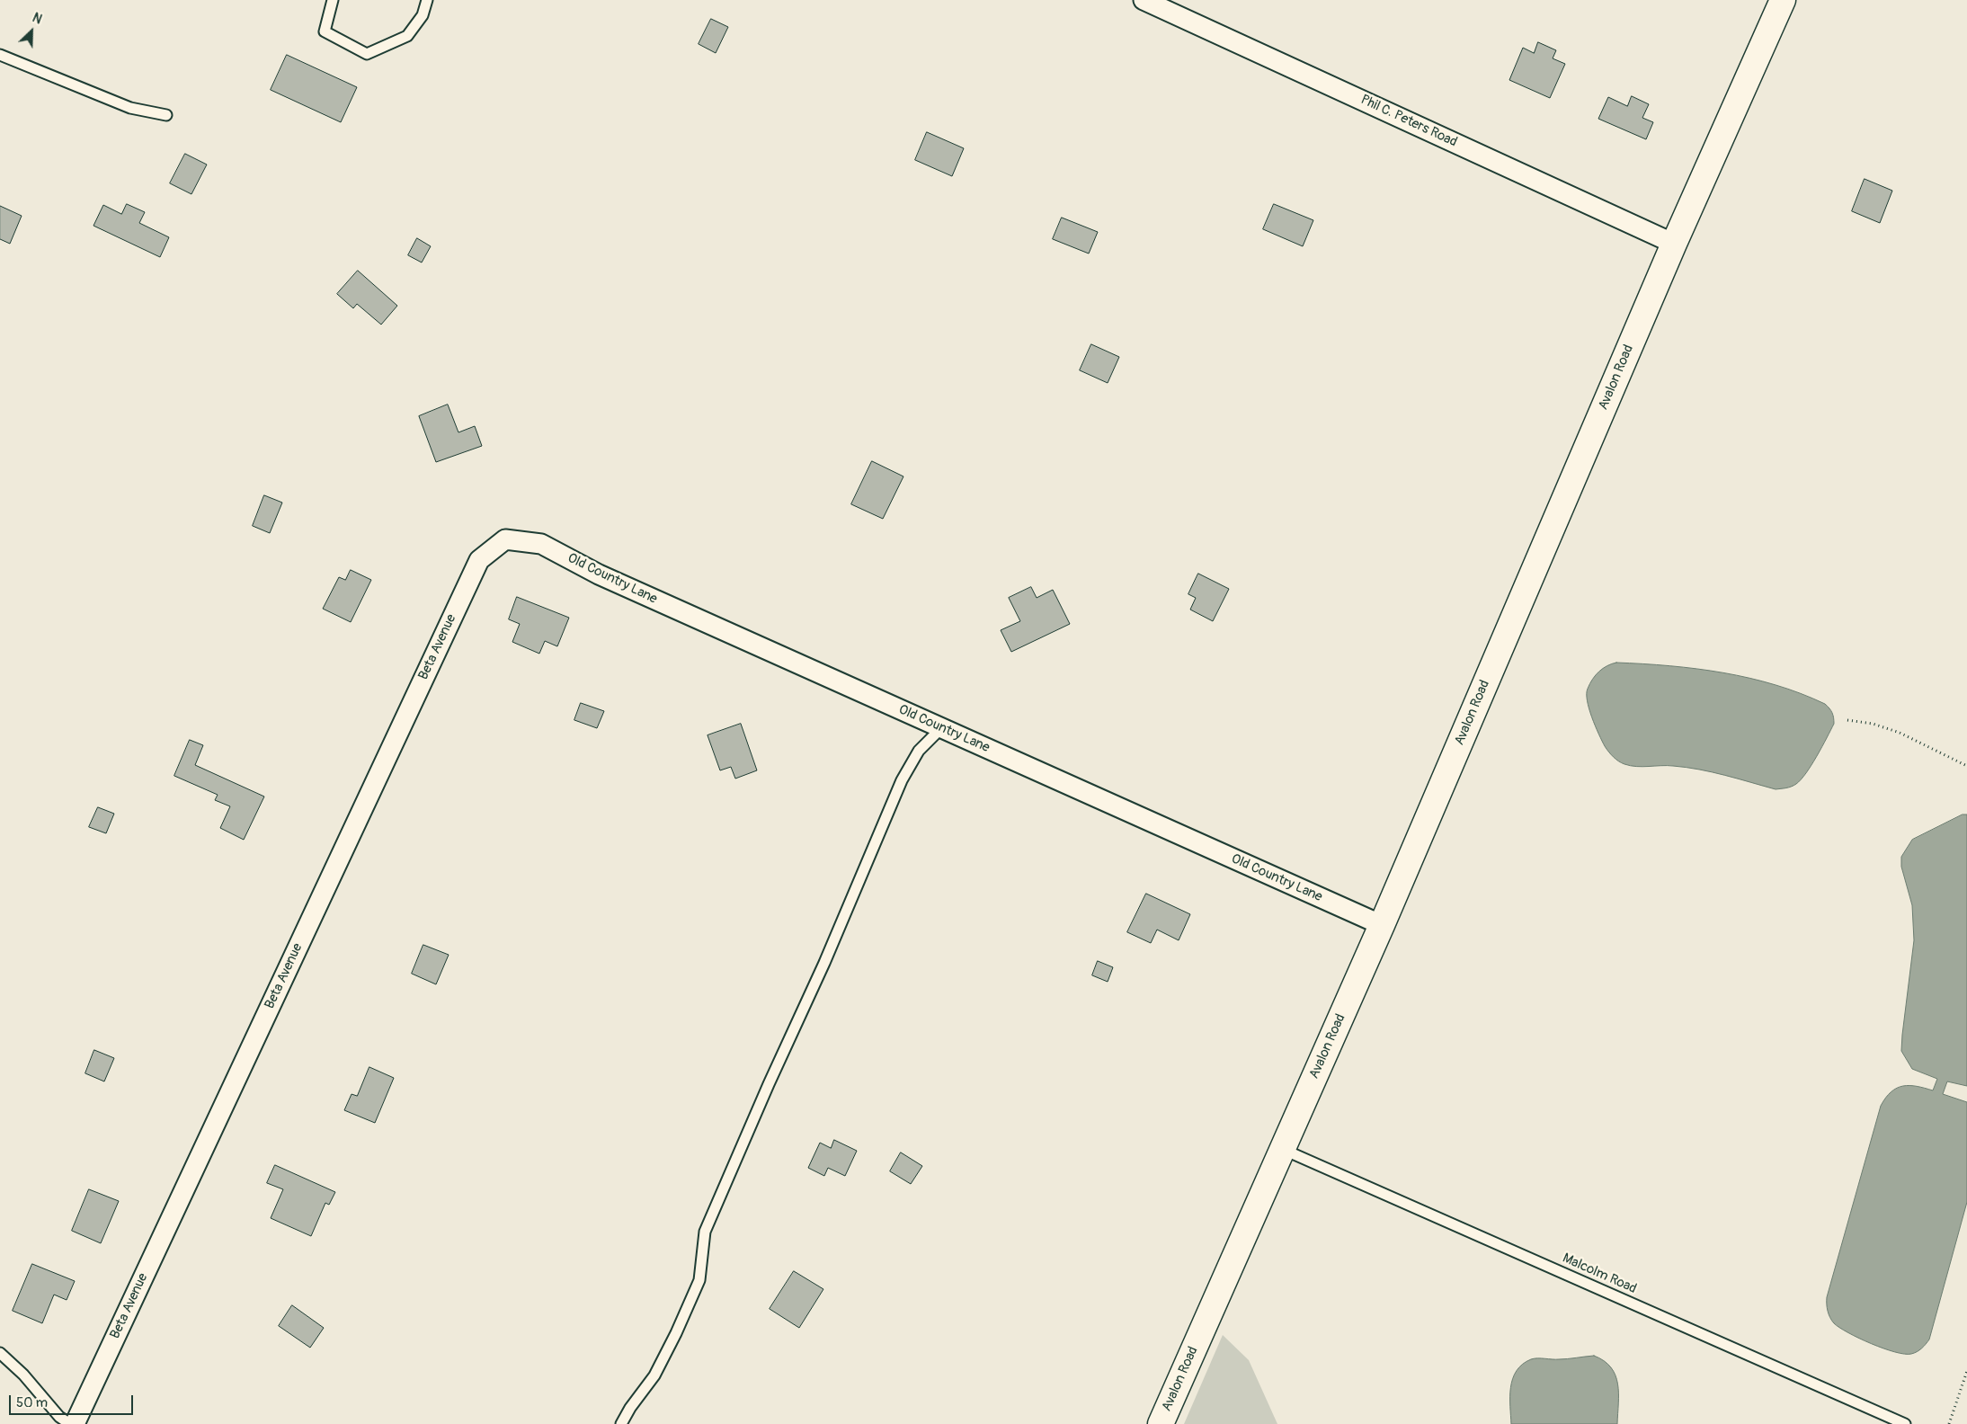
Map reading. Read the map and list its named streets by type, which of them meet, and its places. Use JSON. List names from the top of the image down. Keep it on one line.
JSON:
{"streets":{"main road":["Avalon Road"],"street":["Phil C. Peters Road","Old Country Lane","Beta Avenue"],"lane":["Malcolm Road"]},"crossings":[["Phil C. Peters Road","Avalon Road"],["Avalon Road","Old Country Lane"],["Avalon Road","Malcolm Road"],["Old Country Lane","Beta Avenue"]],"scale_bar":"50 m","north":"top right"}
